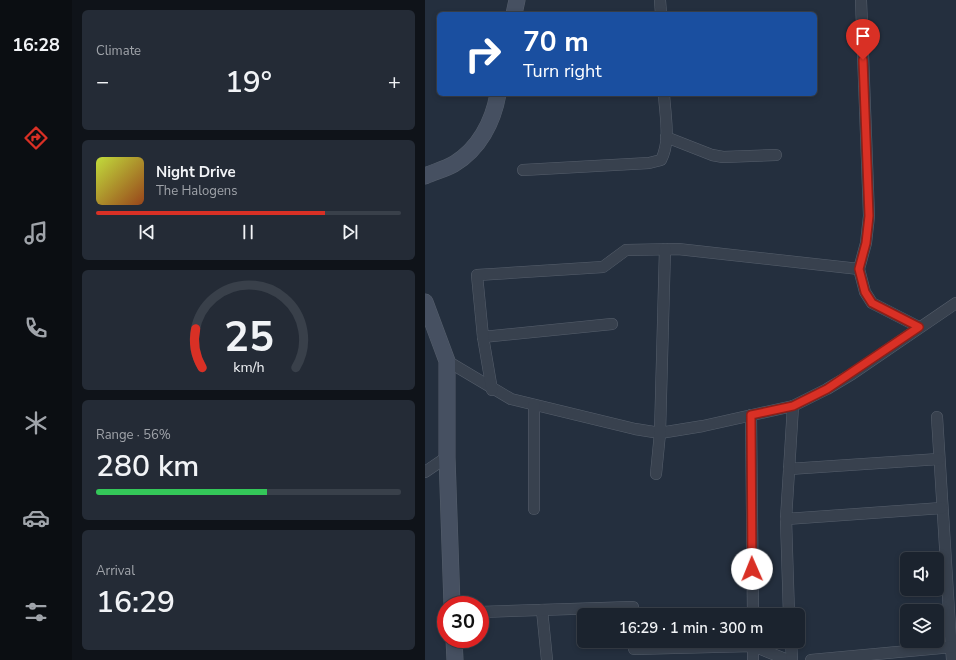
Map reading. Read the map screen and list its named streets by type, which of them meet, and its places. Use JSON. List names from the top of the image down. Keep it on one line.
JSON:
{"page":{"tabs":"16:28","tile":["Climate",["Range · 56%","280 km"],["Arrival","16:29"]],"turn":["70 m","Turn right"],"heat":["−","19°","+"],"song":["Night Drive","The Halogens"],"limit":"30","trip":"16:29 · 1 min · 300 m","gauge":["25","km/h"]}}
